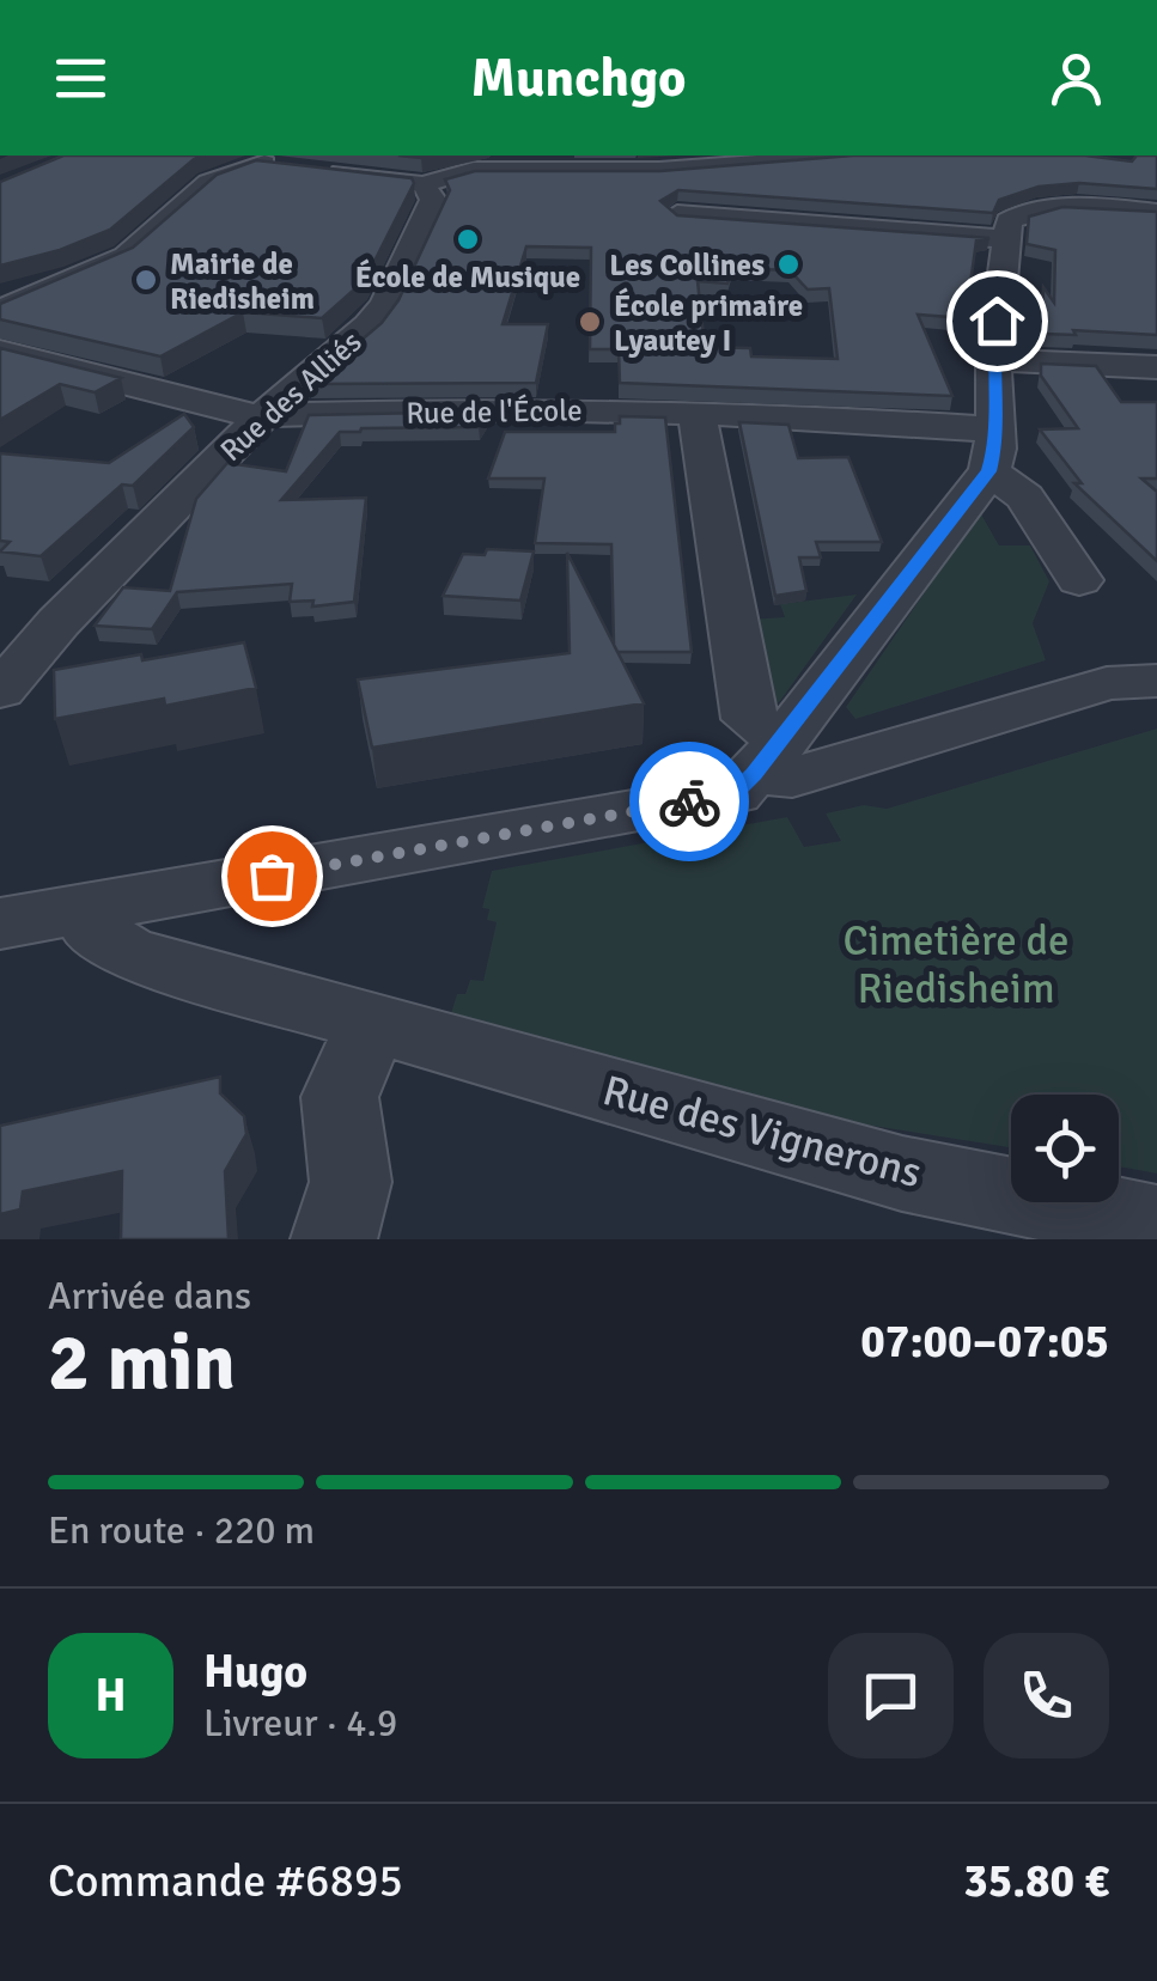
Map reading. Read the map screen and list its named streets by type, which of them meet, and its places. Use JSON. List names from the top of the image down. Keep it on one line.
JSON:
{"streets":{"street":["Rue des Alliés","Rue de l'École","Rue des Vignerons"]},"crossings":[["Rue des Alliés","Rue de l'École"]],"parks":["Cimetière de Riedisheim"],"places":["École de Musique","Les Collines","Mairie de Riedisheim","École primaire Lyautey I"],"page":{"header":"Munchgo","heading":["2 min","Arrivée dans","07:00–07:05"],"panel":["Hugo","Livreur · 4.9","Commande #6895","35.80 €"],"bar":"En route · 220 m","round":"H"}}
